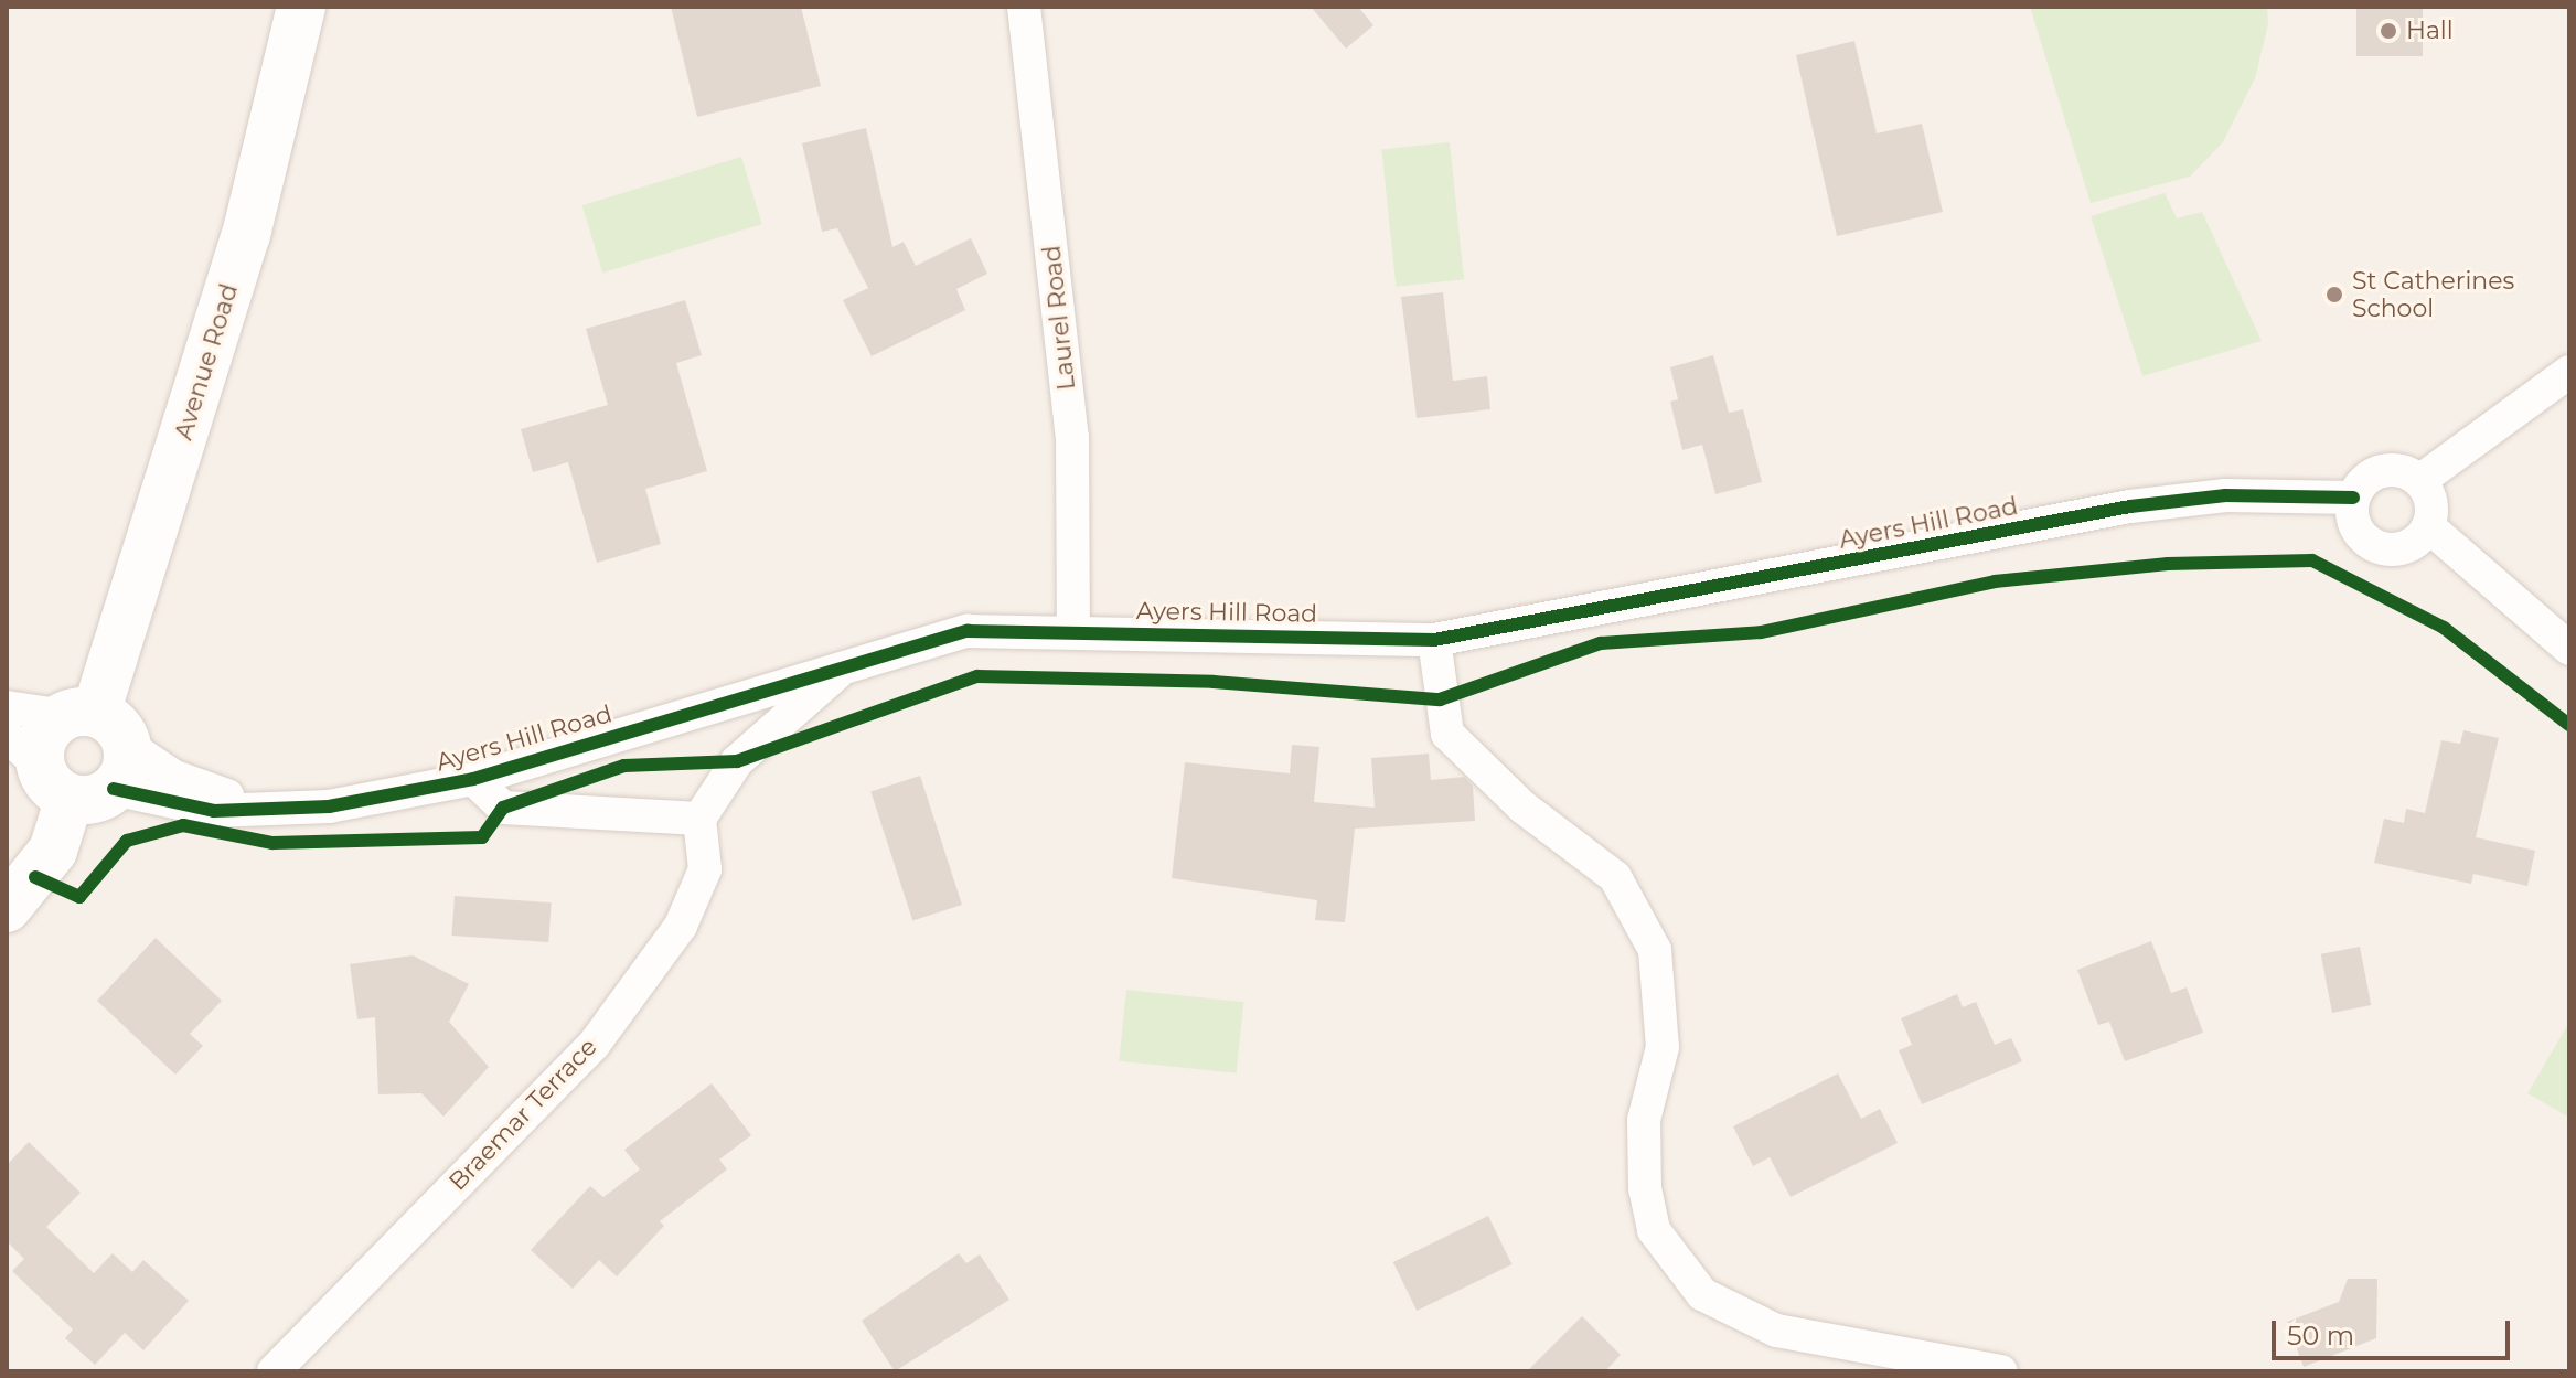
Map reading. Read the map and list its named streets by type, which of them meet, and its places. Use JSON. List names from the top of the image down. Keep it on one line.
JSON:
{"streets":{"street":["Laurel Road","Avenue Road","Ayers Hill Road","Braemar Terrace"]},"crossings":[["Laurel Road","Ayers Hill Road"],["Avenue Road","Ayers Hill Road"]],"places":["Hall","St Catherines School"],"scale_bar":"50 m"}
